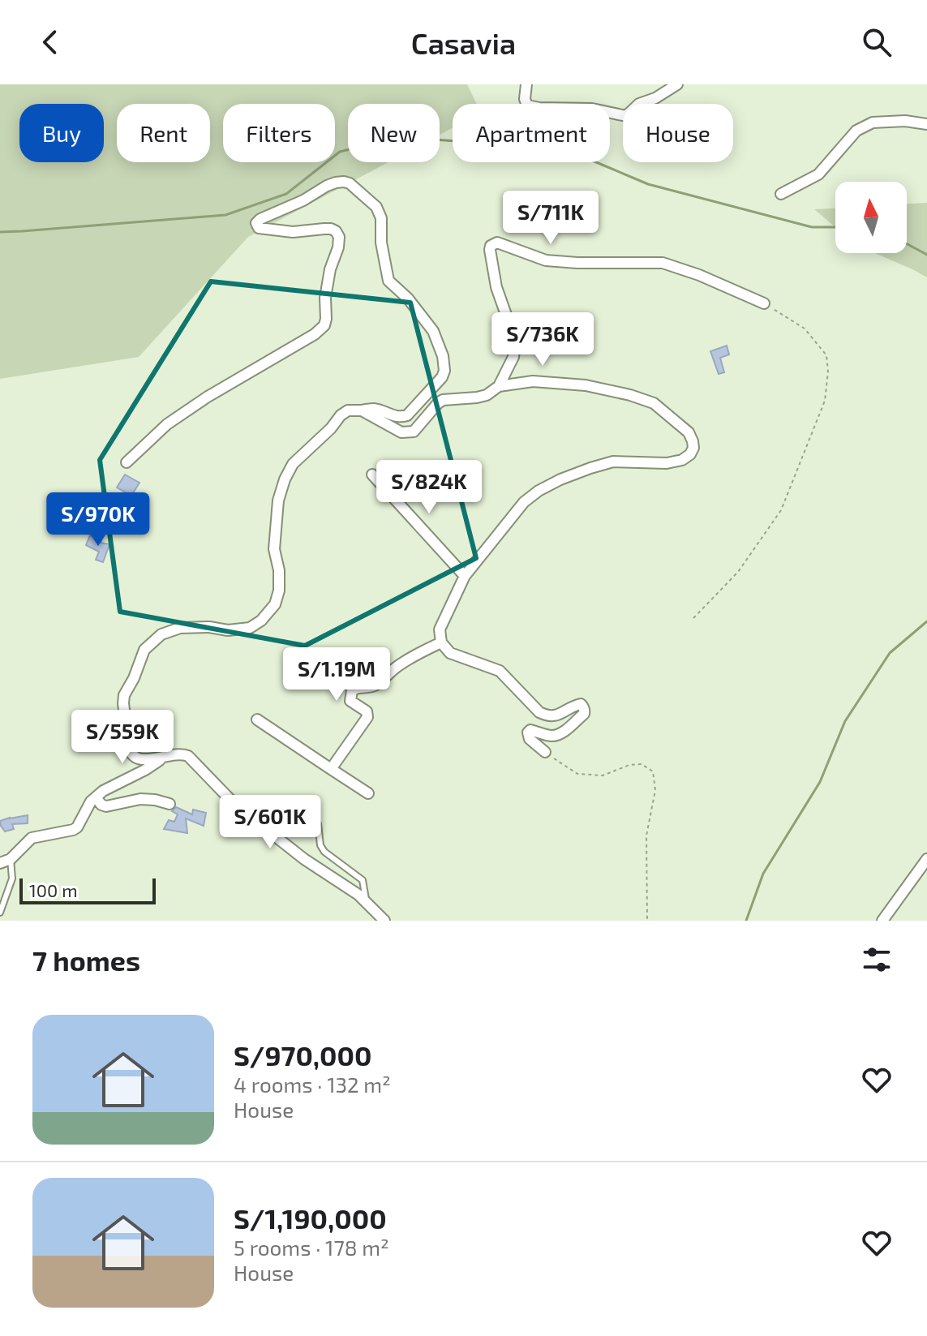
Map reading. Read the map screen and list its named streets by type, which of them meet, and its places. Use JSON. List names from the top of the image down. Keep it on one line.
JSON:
{"scale_bar":"100 m","north":"top","page":{"header":"Casavia","chip":["Buy","Rent","Filters","New","Apartment","House"],"price":["S/711K","S/736K","S/824K","S/970K","S/1.19M","S/559K","S/601K"],"scale":"100 m","heading":"7 homes","list":[{"name":"S/970,000","note":"4 rooms · 132 m² · House"},{"name":"S/1,190,000","note":"5 rooms · 178 m² · House"}]}}
